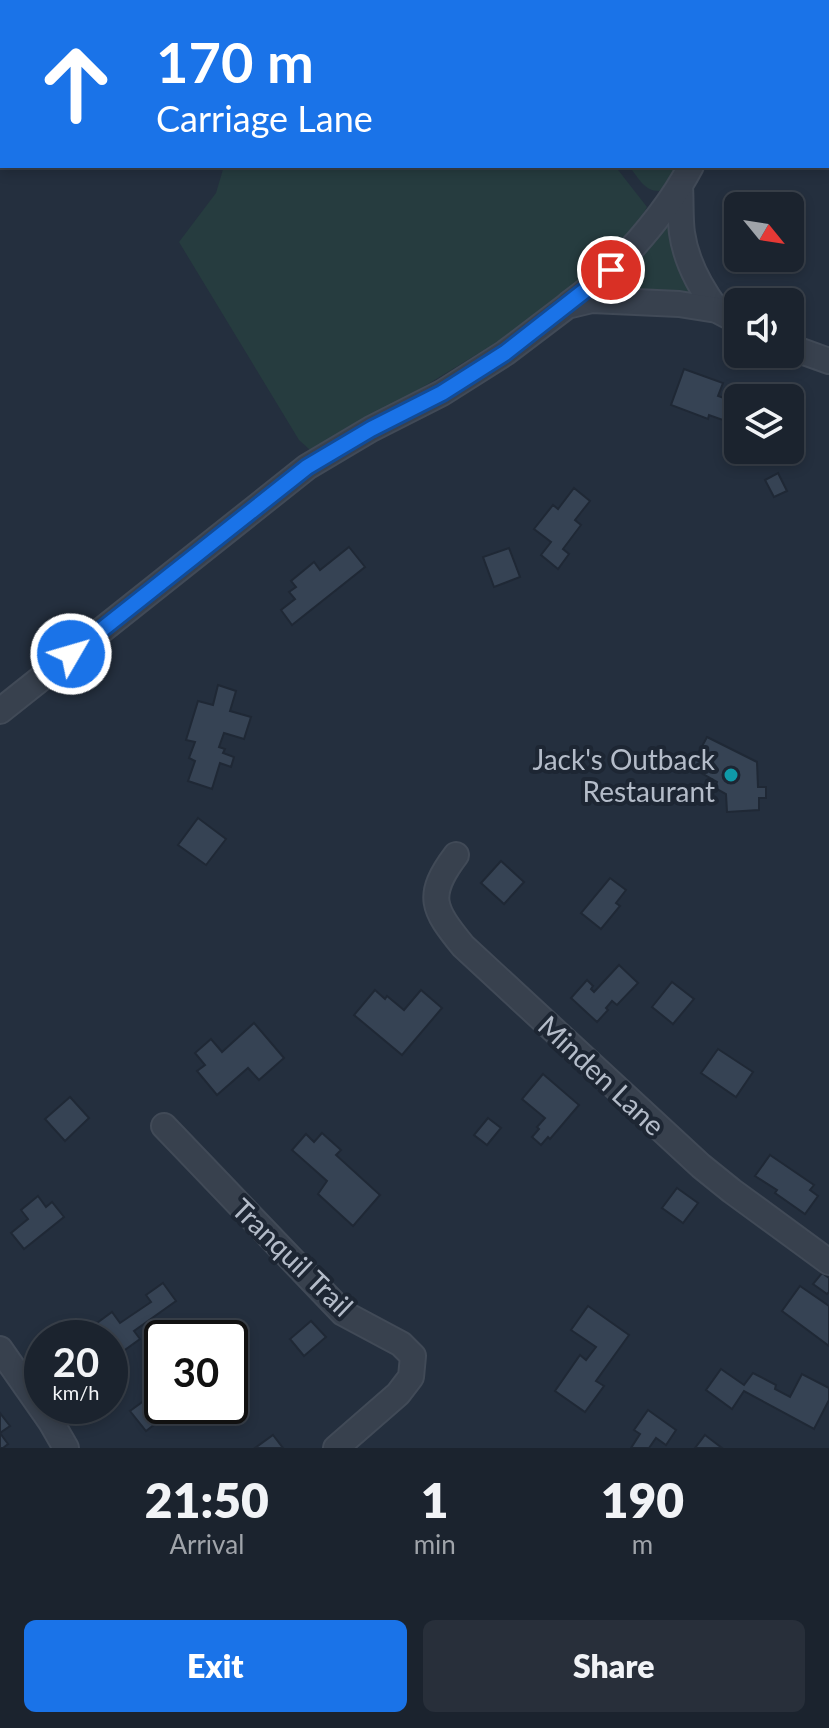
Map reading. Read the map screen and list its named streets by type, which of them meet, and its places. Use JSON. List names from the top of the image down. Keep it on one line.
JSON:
{"streets":{"street":["Minden Lane","Tranquil Trail"]},"places":["Jack's Outback Restaurant"],"north":"bottom right","page":{"turn":["170 m","Carriage Lane"],"speed":"20 km/h","limit":"30","eta":["21:50","Arrival","1","min","190","m"],"buttons":["Exit","Share"]}}
